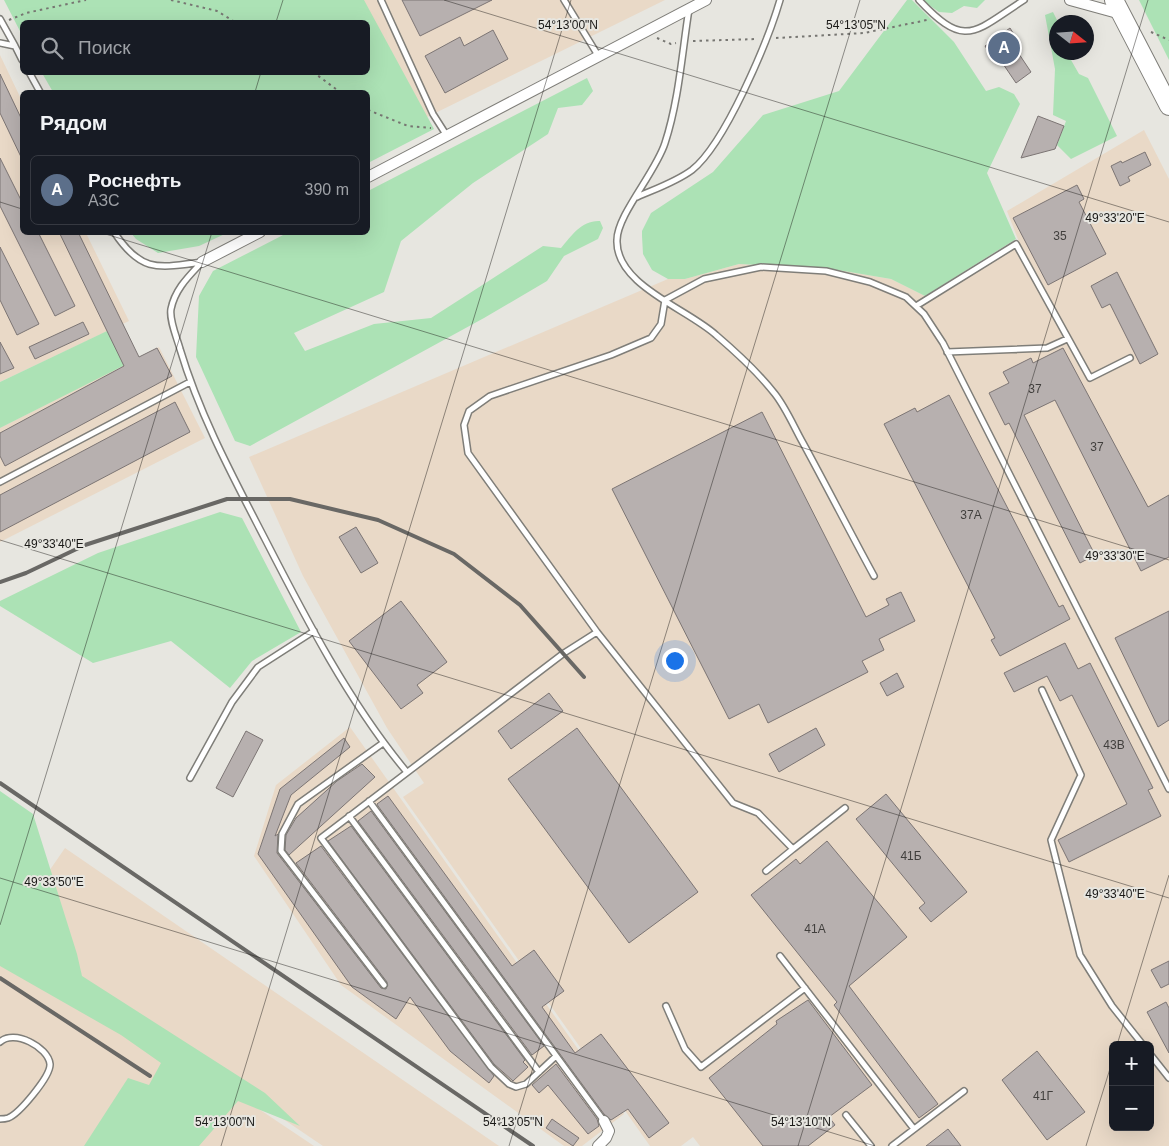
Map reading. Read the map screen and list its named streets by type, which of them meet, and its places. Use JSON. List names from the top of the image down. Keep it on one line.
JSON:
{"house_numbers":["35","37","37","37А","43В","41Б","41А","41Г"],"north":"right","page":{"search":"Поиск","pins":"A","heading":"Рядом","list":[{"mark":"A","name":"Роснефть","note":"АЗС","value":"390 m"}],"map_buttons":["+","−"]},"coordinates":["54°13'00\"N","54°13'05\"N","49°33'20\"E","49°33'40\"E","49°33'30\"E","49°33'50\"E","54°13'10\"N"]}
